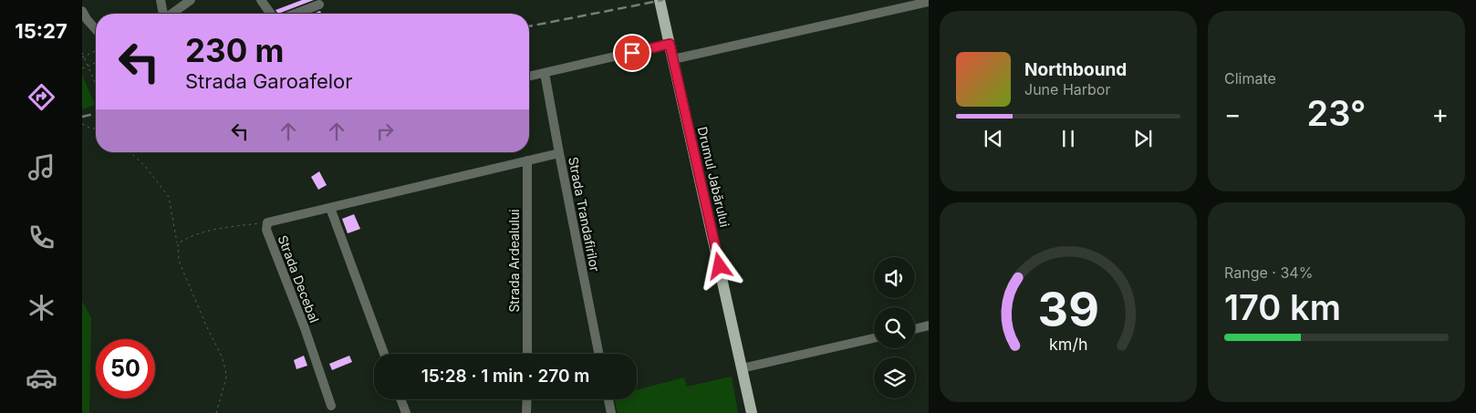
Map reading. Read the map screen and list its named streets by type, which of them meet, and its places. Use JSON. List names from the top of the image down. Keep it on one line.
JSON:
{"streets":{"main road":["Drumul Jabărului"],"street":["Strada Trandafirilor","Strada Ardealului","Strada Decebal"]},"crossings":[["Strada Trandafirilor","Strada Decebal"],["Strada Ardealului","Strada Decebal"]],"page":{"tabs":"15:27","tile":["Climate",["Range · 34%","170 km"]],"turn":["230 m","Strada Garoafelor"],"song":["Northbound","June Harbor"],"heat":["−","23°","+"],"limit":"50","trip":"15:28 · 1 min · 270 m","gauge":["39","km/h"]}}
